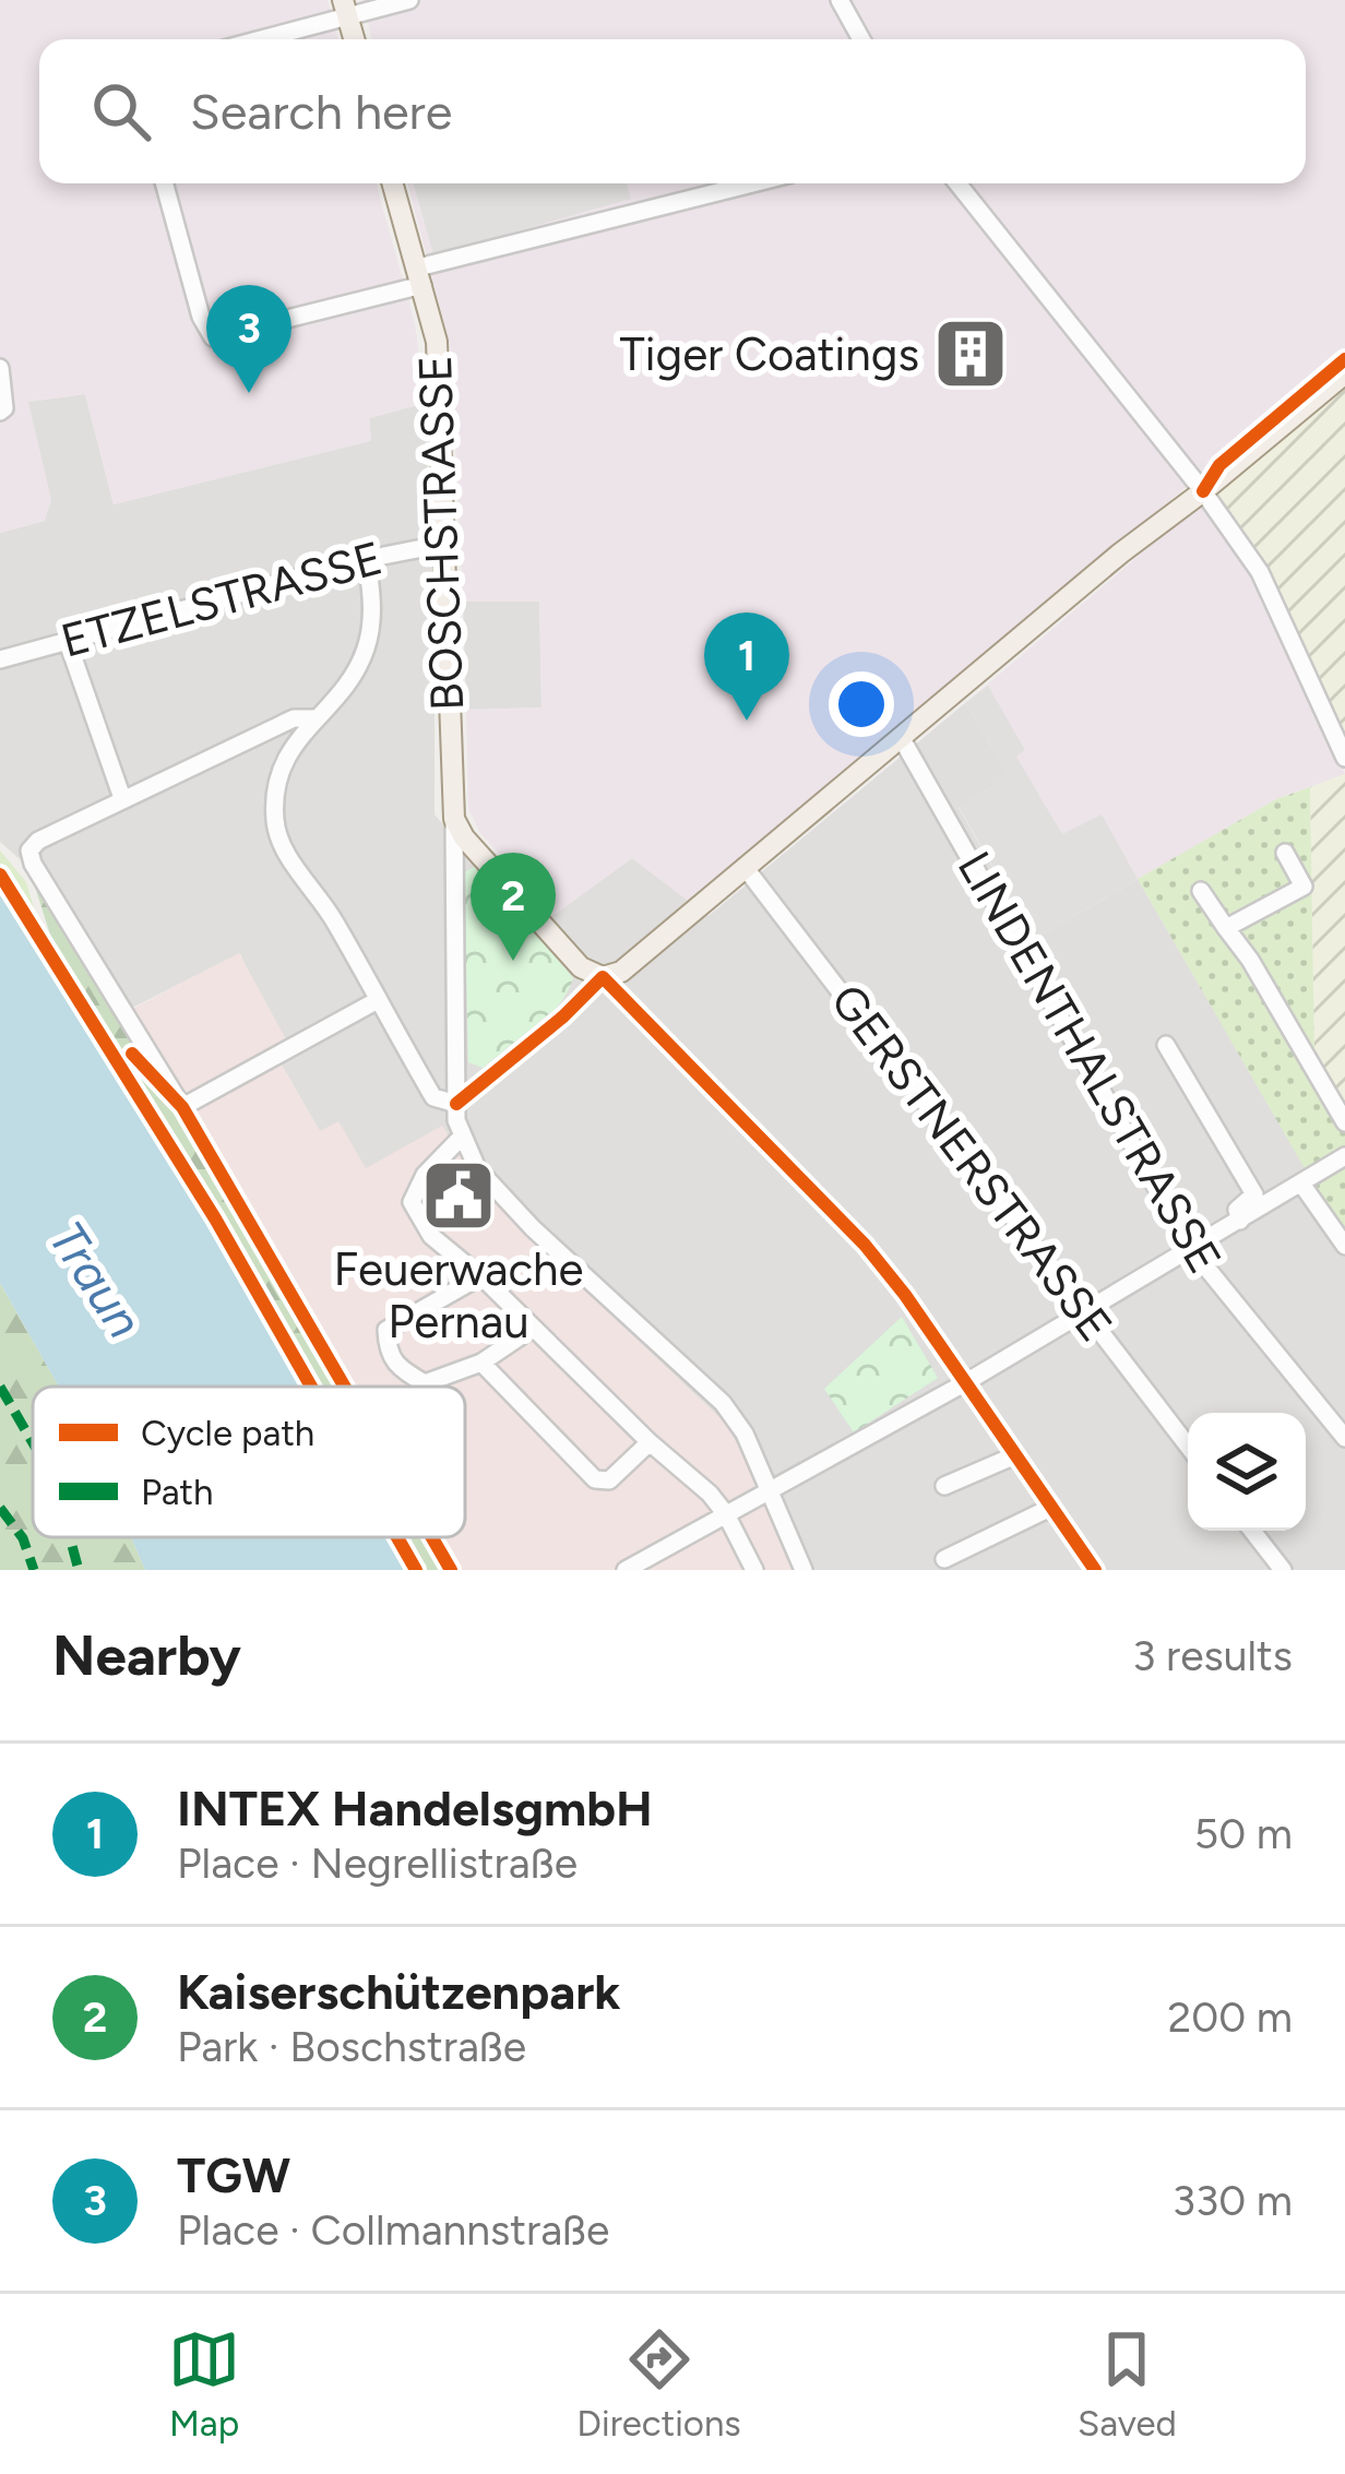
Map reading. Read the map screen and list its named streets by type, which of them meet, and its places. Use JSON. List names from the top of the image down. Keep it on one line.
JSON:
{"streets":{"main road":["BOSCHSTRASSE"],"street":["ETZELSTRASSE","LINDENTHALSTRASSE","GERSTNERSTRASSE"]},"crossings":[["BOSCHSTRASSE","ETZELSTRASSE"]],"water":["Traun"],"places":{"building":["Tiger Coatings"],"public building":["Feuerwache Pernau"]},"legend":["Cycle path","Path"],"page":{"search":"Search here","pins":["3","1","2"],"heading":["Nearby","3 results"],"list":[{"mark":"1","name":"INTEX HandelsgmbH","note":"Place · Negrellistraße","value":"50 m"},{"mark":"2","name":"Kaiserschützenpark","note":"Park · Boschstraße","value":"200 m"},{"mark":"3","name":"TGW","note":"Place · Collmannstraße","value":"330 m"}],"nav":["Map","Directions","Saved"]}}
